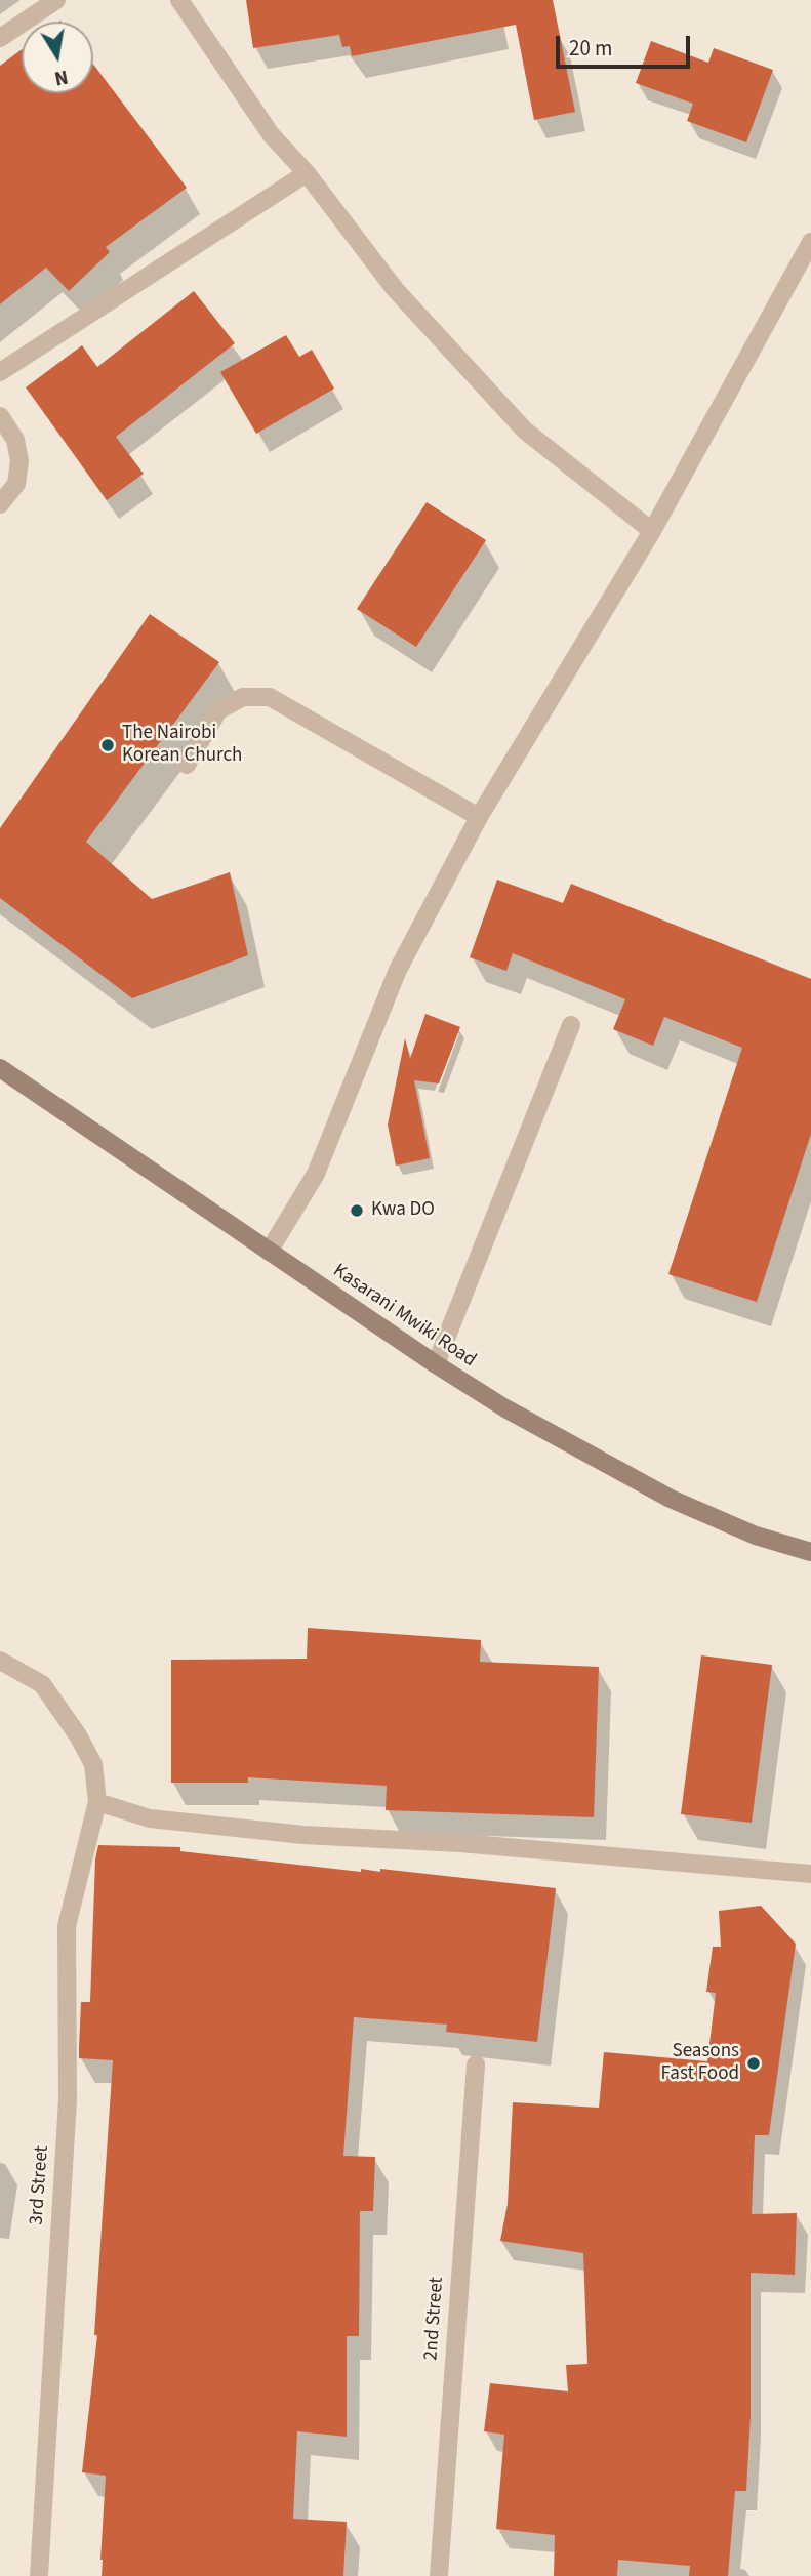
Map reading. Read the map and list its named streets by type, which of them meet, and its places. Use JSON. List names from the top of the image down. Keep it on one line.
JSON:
{"streets":{"main road":["Kasarani Mwiki Road"],"street":["3rd Street","2nd Street"]},"places":["The Nairobi Korean Church","Kwa DO","Seasons Fast Food"],"scale_bar":"20 m","north":"bottom"}
